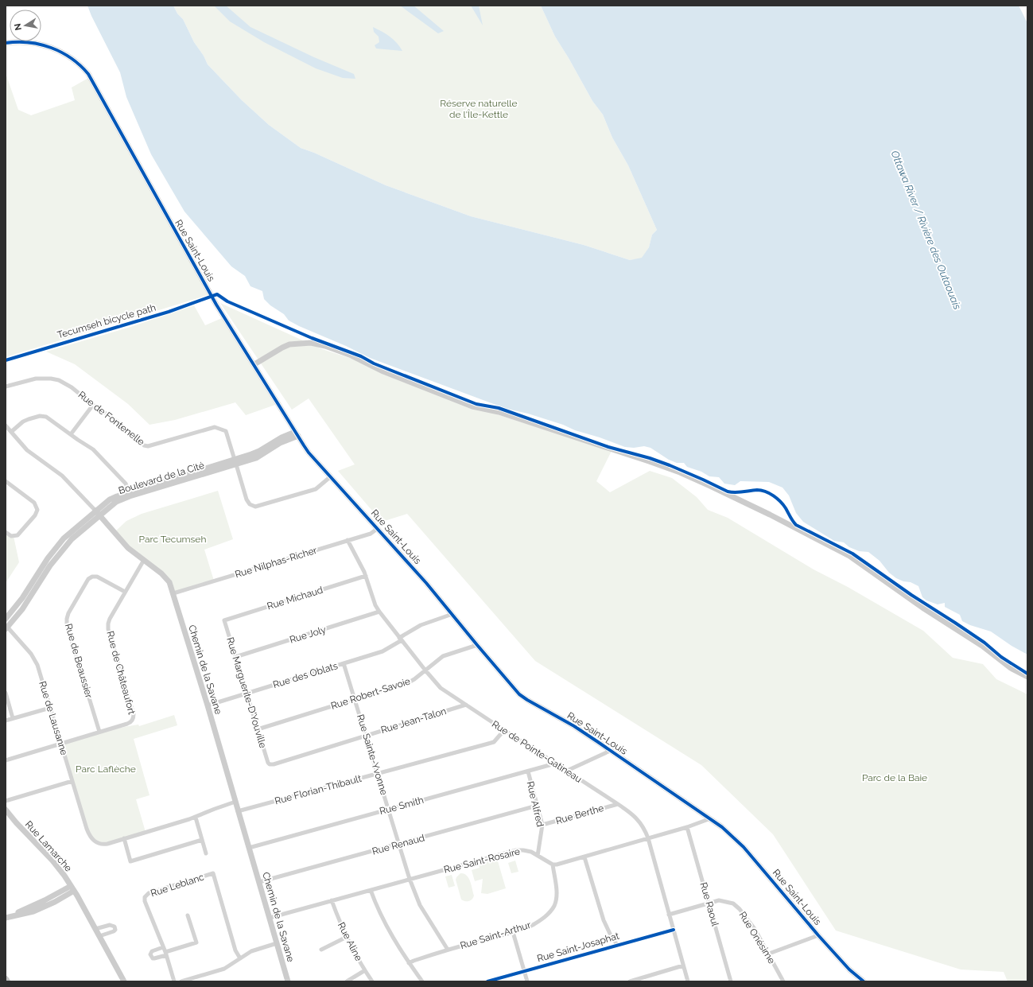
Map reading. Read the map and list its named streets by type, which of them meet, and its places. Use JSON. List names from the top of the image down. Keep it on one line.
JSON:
{"streets":{"street":["Rue Saint-Louis","Rue de Fontenelle","Boulevard de la Cité","Rue Nilphas-Richer","Rue Michaud","Rue Joly","Rue de Beaussier","Chemin de la Savane","Rue de Châteaufort","Rue des Oblats","Rue Marguerite-D'Youville","Rue Robert-Savoie","Rue de Lausanne","Rue Jean-Talon","Rue de Pointe-Gatineau","Rue Sainte-Yvonne","Rue Florian-Thibault","Rue Alfred","Rue Smith","Rue Berthe","Rue Renaud","Rue Lamarche","Rue Saint-Rosaire","Rue Leblanc","Rue Raoul","Rue Saint-Arthur","Rue Onésime","Rue Aline","Rue Saint-Josaphat"],"cycle path":["Tecumseh bicycle path"]},"crossings":[["Rue Saint-Louis","Boulevard de la Cité"],["Rue Saint-Louis","Rue Nilphas-Richer"],["Rue Saint-Louis","Rue des Oblats"],["Rue Saint-Louis","Rue Robert-Savoie"],["Rue de Fontenelle","Boulevard de la Cité"],["Boulevard de la Cité","Chemin de la Savane"],["Boulevard de la Cité","Rue de Lausanne"],["Rue Nilphas-Richer","Chemin de la Savane"],["Rue Nilphas-Richer","Rue de Pointe-Gatineau"],["Rue Michaud","Rue Marguerite-D'Youville"],["Rue Michaud","Rue de Pointe-Gatineau"],["Rue Joly","Rue Marguerite-D'Youville"],["Rue Joly","Rue de Pointe-Gatineau"],["Rue de Beaussier","Rue de Châteaufort"],["Chemin de la Savane","Rue de Châteaufort"],["Chemin de la Savane","Rue des Oblats"],["Chemin de la Savane","Rue de Lausanne"],["Chemin de la Savane","Rue Florian-Thibault"],["Chemin de la Savane","Rue Smith"],["Chemin de la Savane","Rue Renaud"],["Chemin de la Savane","Rue Saint-Rosaire"],["Rue des Oblats","Rue Marguerite-D'Youville"],["Rue des Oblats","Rue de Pointe-Gatineau"],["Rue des Oblats","Rue Sainte-Yvonne"],["Rue Marguerite-D'Youville","Rue Robert-Savoie"],["Rue Marguerite-D'Youville","Rue Jean-Talon"],["Rue Robert-Savoie","Rue de Pointe-Gatineau"],["Rue Robert-Savoie","Rue Sainte-Yvonne"],["Rue Jean-Talon","Rue de Pointe-Gatineau"],["Rue Jean-Talon","Rue Sainte-Yvonne"],["Rue de Pointe-Gatineau","Rue Florian-Thibault"],["Rue de Pointe-Gatineau","Rue Smith"],["Rue de Pointe-Gatineau","Rue Berthe"],["Rue de Pointe-Gatineau","Rue Onésime"],["Rue de Pointe-Gatineau","Rue Saint-Josaphat"],["Rue Sainte-Yvonne","Rue Florian-Thibault"],["Rue Sainte-Yvonne","Rue Smith"],["Rue Sainte-Yvonne","Rue Renaud"],["Rue Sainte-Yvonne","Rue Saint-Rosaire"],["Rue Sainte-Yvonne","Rue Saint-Arthur"],["Rue Alfred","Rue Smith"],["Rue Alfred","Rue Berthe"],["Rue Alfred","Rue Renaud"],["Rue Alfred","Rue Saint-Rosaire"],["Rue Saint-Rosaire","Rue Saint-Arthur"],["Rue Saint-Rosaire","Rue Aline"],["Rue Raoul","Rue Onésime"]],"water":["Ottawa River / Rivière des Outaouais"],"parks":["Réserve naturelle de l'Île-Kettle","Parc Tecumseh","Parc Laflèche","Parc de la Baie"],"north":"left"}
